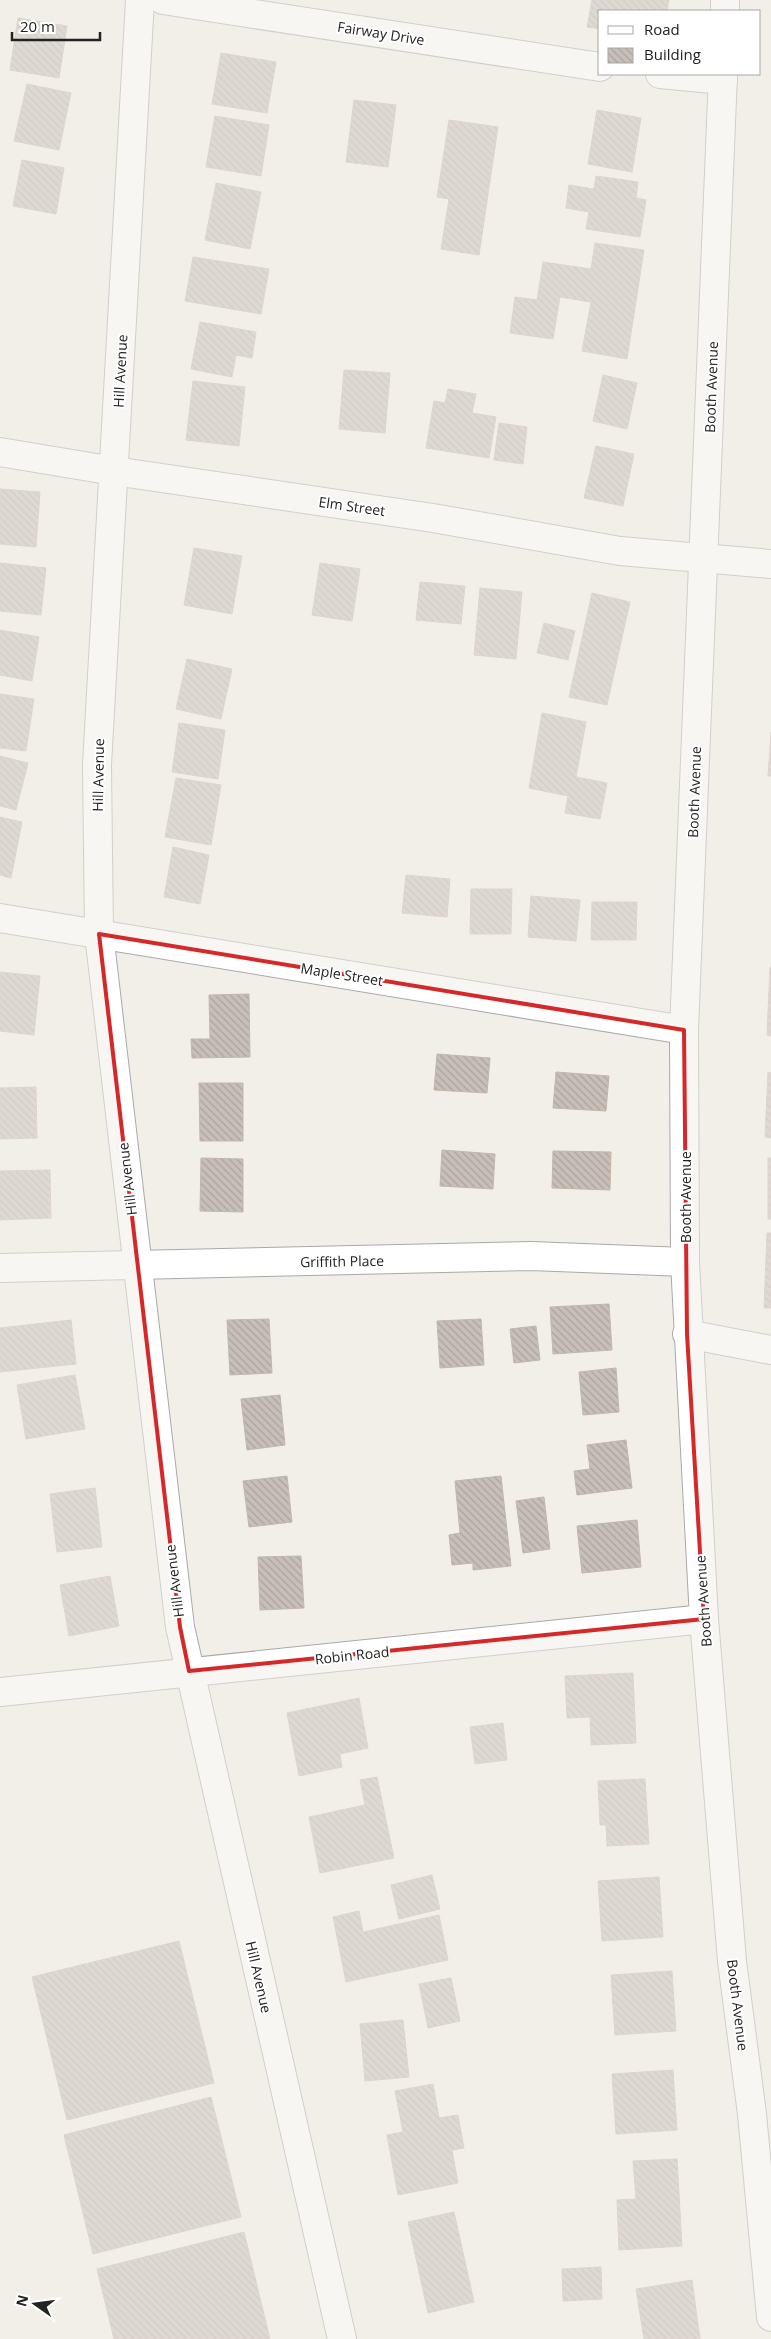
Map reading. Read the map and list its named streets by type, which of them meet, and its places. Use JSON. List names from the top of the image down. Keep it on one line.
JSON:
{"streets":{"street":["Fairway Drive","Hill Avenue","Booth Avenue","Elm Street","Maple Street","Griffith Place","Robin Road"]},"crossings":[["Hill Avenue","Elm Street"],["Hill Avenue","Maple Street"],["Hill Avenue","Griffith Place"],["Hill Avenue","Robin Road"],["Booth Avenue","Elm Street"],["Booth Avenue","Maple Street"],["Booth Avenue","Griffith Place"],["Booth Avenue","Robin Road"]],"legend":["Road","Building"],"scale_bar":"20 m","north":"left"}
